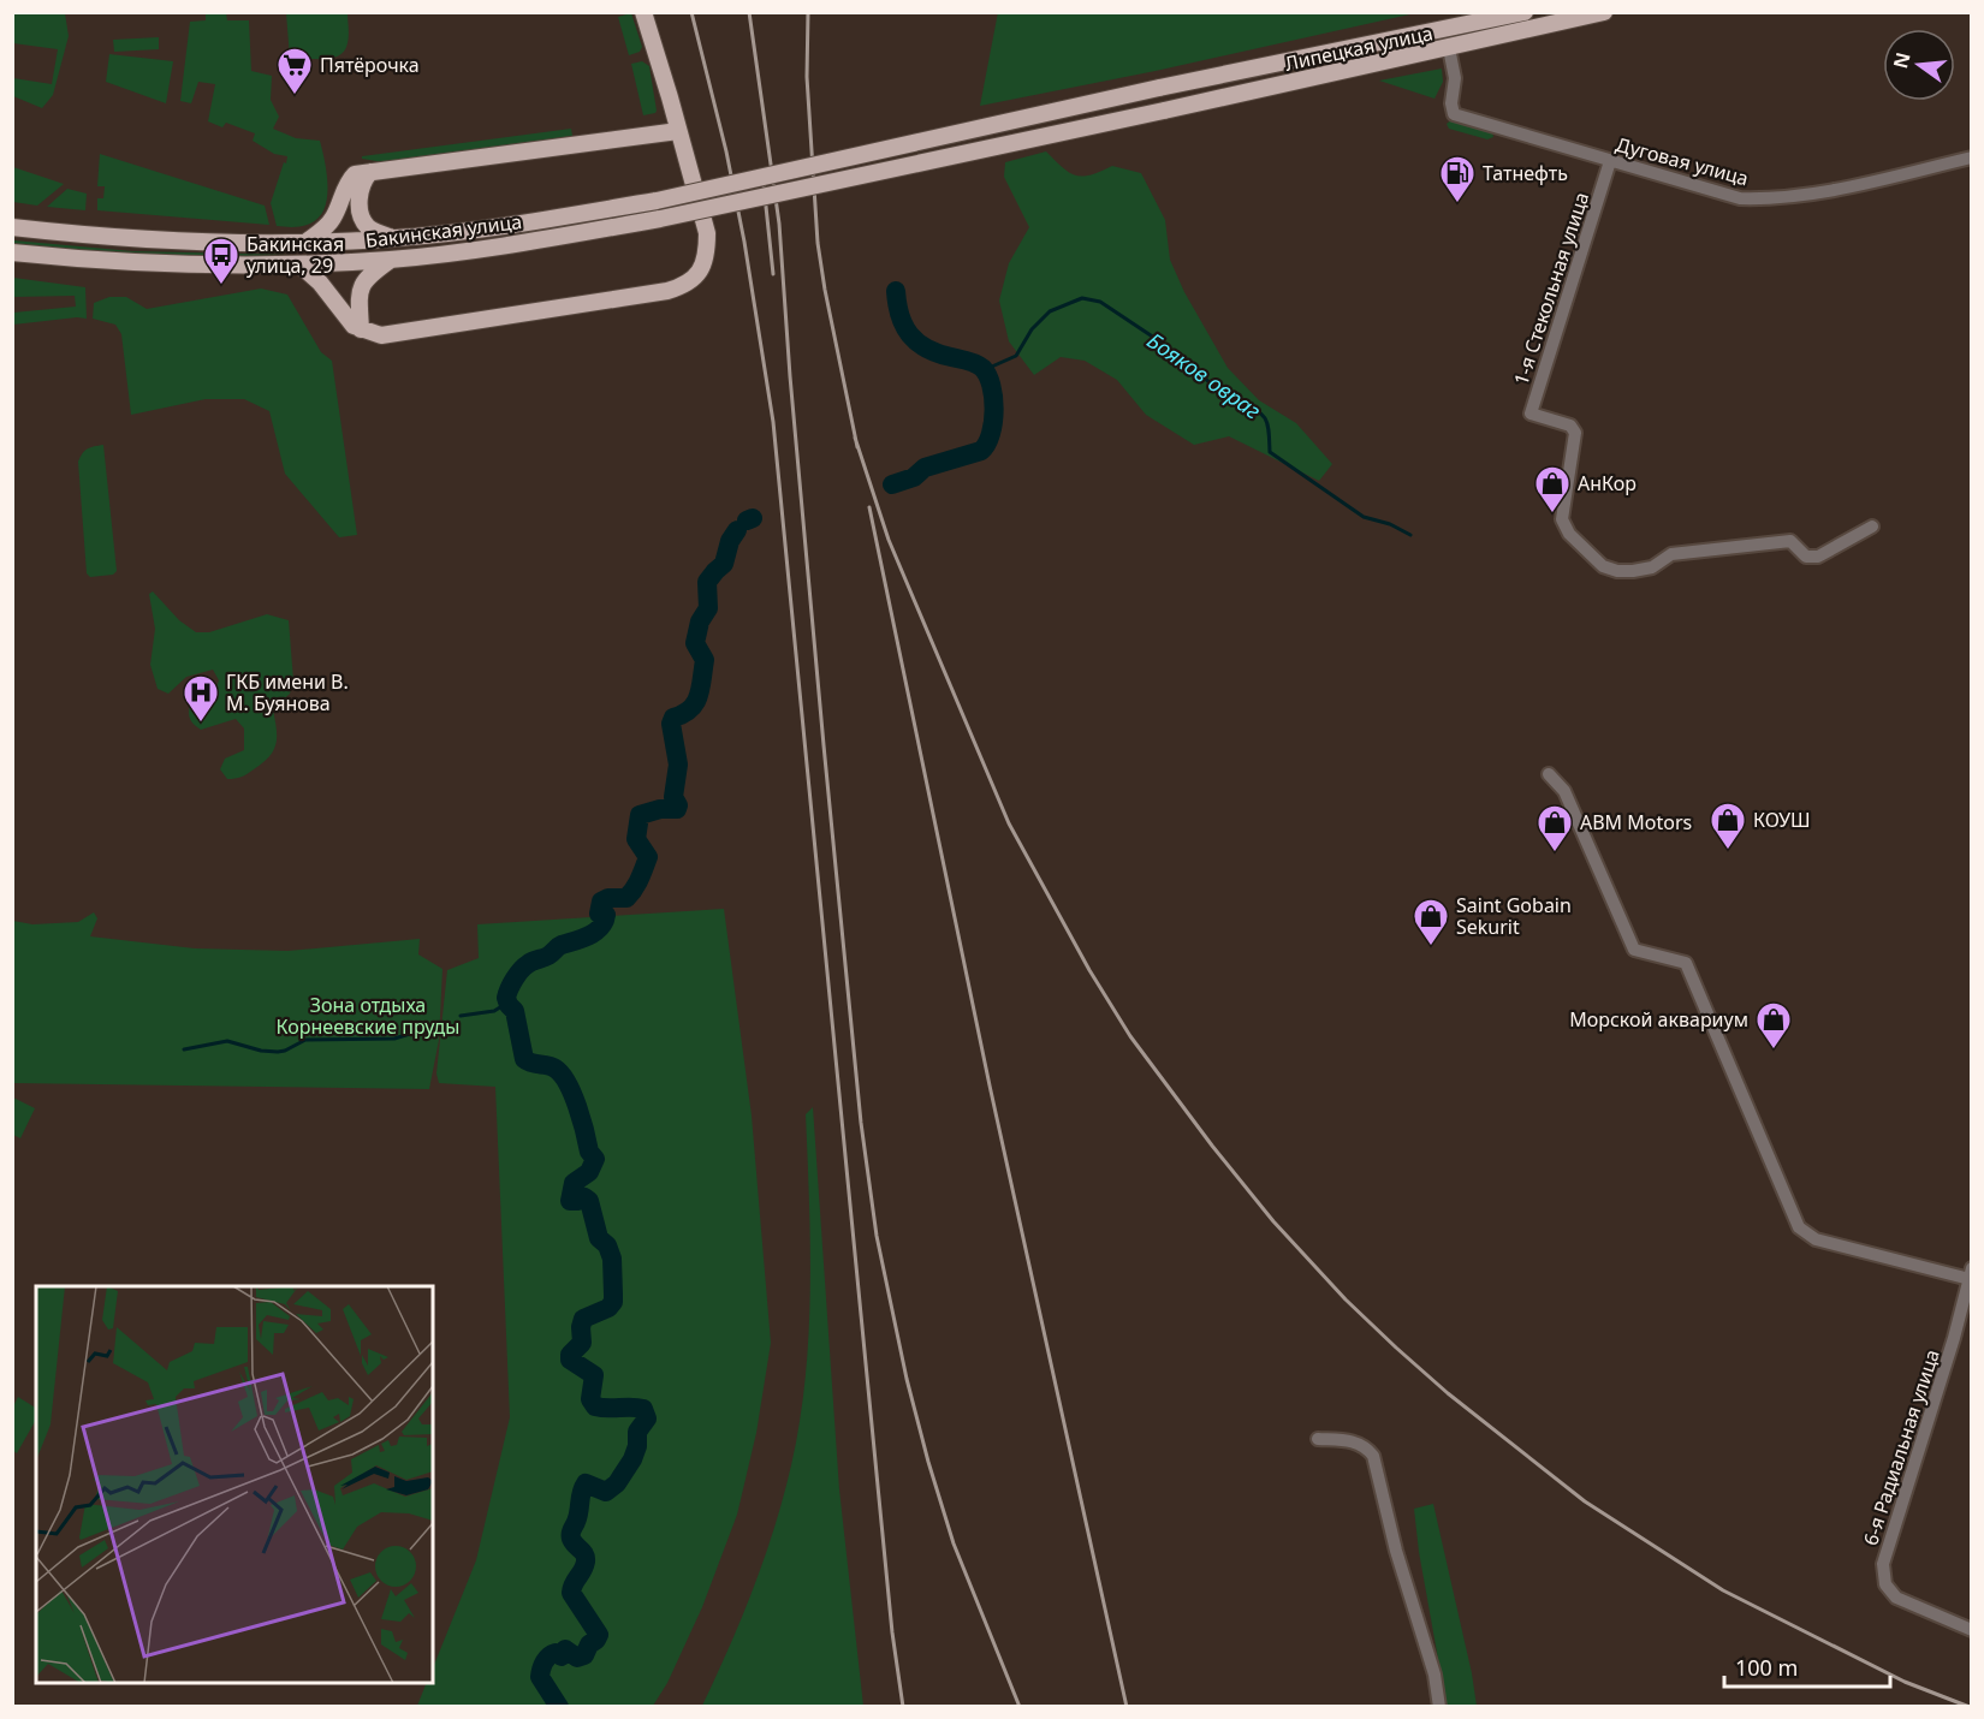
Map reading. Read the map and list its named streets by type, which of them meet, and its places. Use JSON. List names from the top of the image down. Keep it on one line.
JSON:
{"streets":{"main road":["Липецкая улица","Бакинская улица"],"street":["Дуговая улица","1-я Стекольная улица","6-я Радиальная улица"]},"crossings":[["Липецкая улица","Дуговая улица"],["Липецкая улица","Бакинская улица"],["Дуговая улица","1-я Стекольная улица"]],"water":["Бояков овраг"],"parks":["Зона отдыха Корнеевские пруды"],"places":{"supermarket":["Пятёрочка"],"fuel station":["Татнефть"],"bus stop":["Бакинская улица, 29"],"shop":["АнКор","КОУШ","ABM Motors","Saint Gobain Sekurit","Морской аквариум"],"hospital":["ГКБ имени В. М. Буянова"]},"scale_bar":"100 m","north":"left"}
